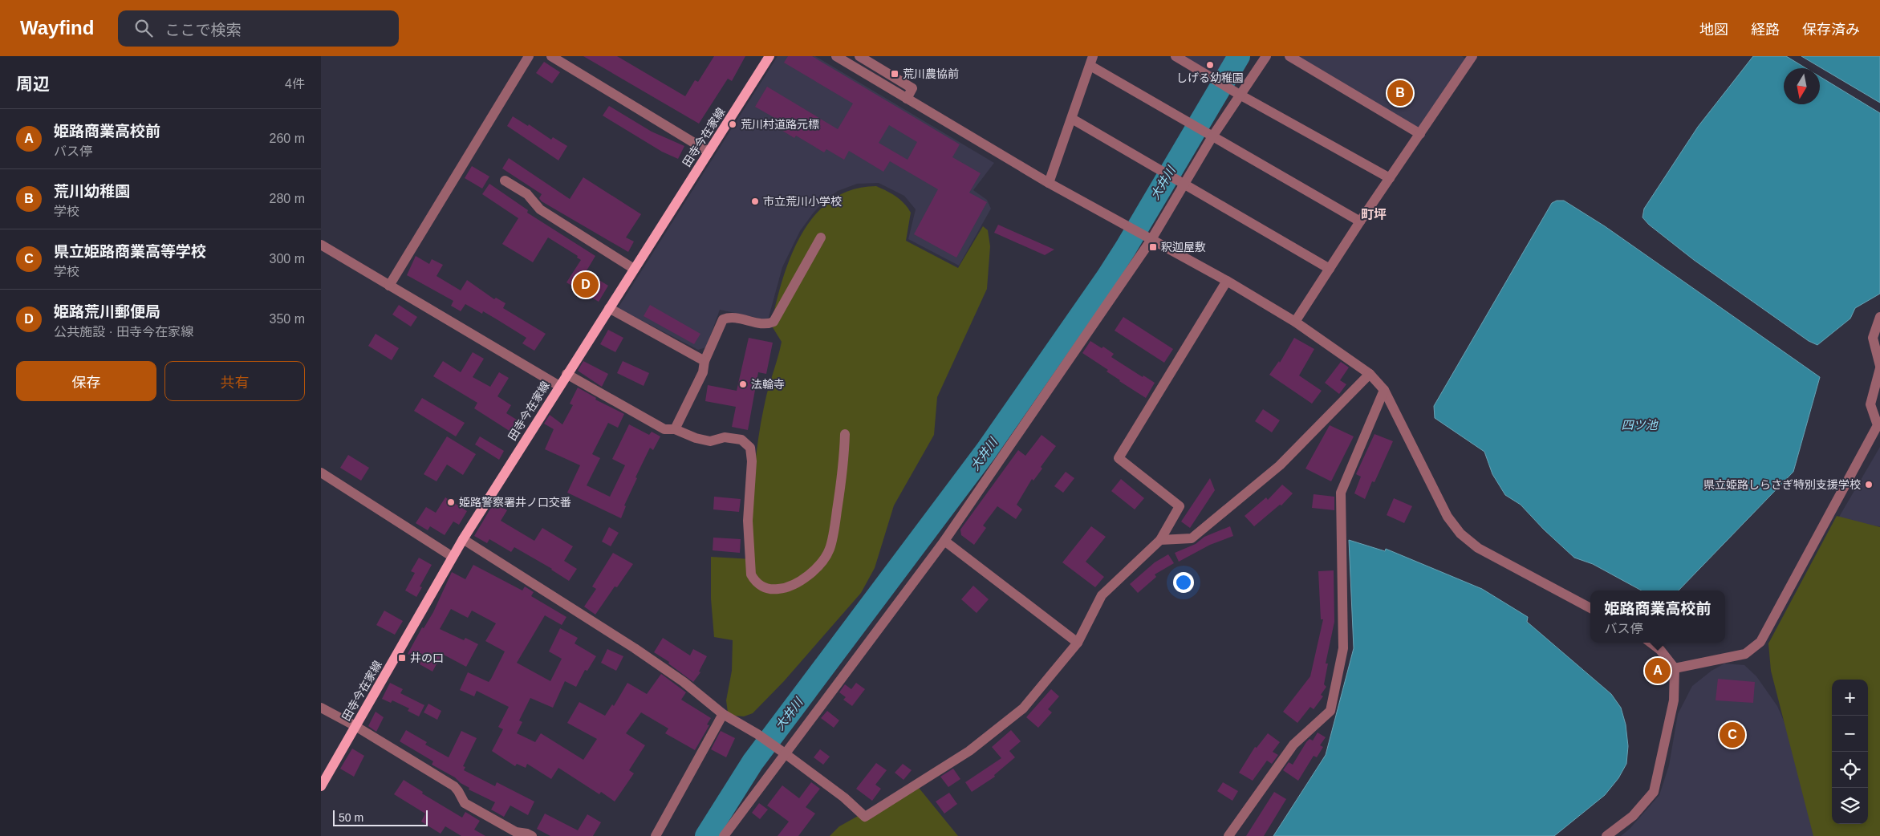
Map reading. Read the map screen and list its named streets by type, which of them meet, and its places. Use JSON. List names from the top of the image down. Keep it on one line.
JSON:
{"streets":{"main road":["田寺今在家線"]},"districts":["町坪"],"water":["大井川","四ツ池"],"places":{"other":["しげる幼稚園","荒川村道路元標","市立荒川小学校","法輪寺","県立姫路しらさぎ特別支援学校","姫路警察署井ノ口交番"],"transit":["荒川農協前","釈迦屋敷","井の口"]},"scale_bar":"50 m","north":"bottom","page":{"header":"Wayfind","search":"ここで検索","nav":["地図","経路","保存済み"],"heading":["周辺","4件"],"pins":["B","D","A","C"],"list":[{"mark":"A","name":"姫路商業高校前","note":"バス停","value":"260 m"},{"mark":"B","name":"荒川幼稚園","note":"学校","value":"280 m"},{"mark":"C","name":"県立姫路商業高等学校","note":"学校","value":"300 m"},{"mark":"D","name":"姫路荒川郵便局","note":"公共施設 · 田寺今在家線","value":"350 m"}],"buttons":["保存","共有"],"popup":["姫路商業高校前","バス停"],"map_buttons":["+","−"],"scale":"50 m"}}
